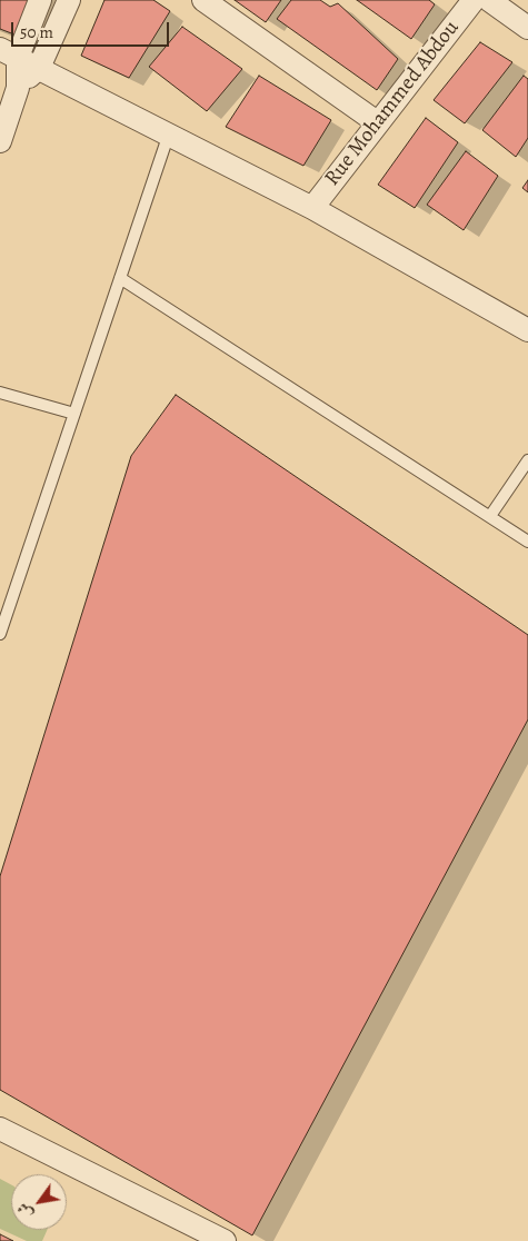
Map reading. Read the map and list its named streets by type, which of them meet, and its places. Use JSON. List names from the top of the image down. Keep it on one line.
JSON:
{"streets":{"street":["Rue Mohammed Abdou"]},"scale_bar":"50 m","north":"bottom left"}
